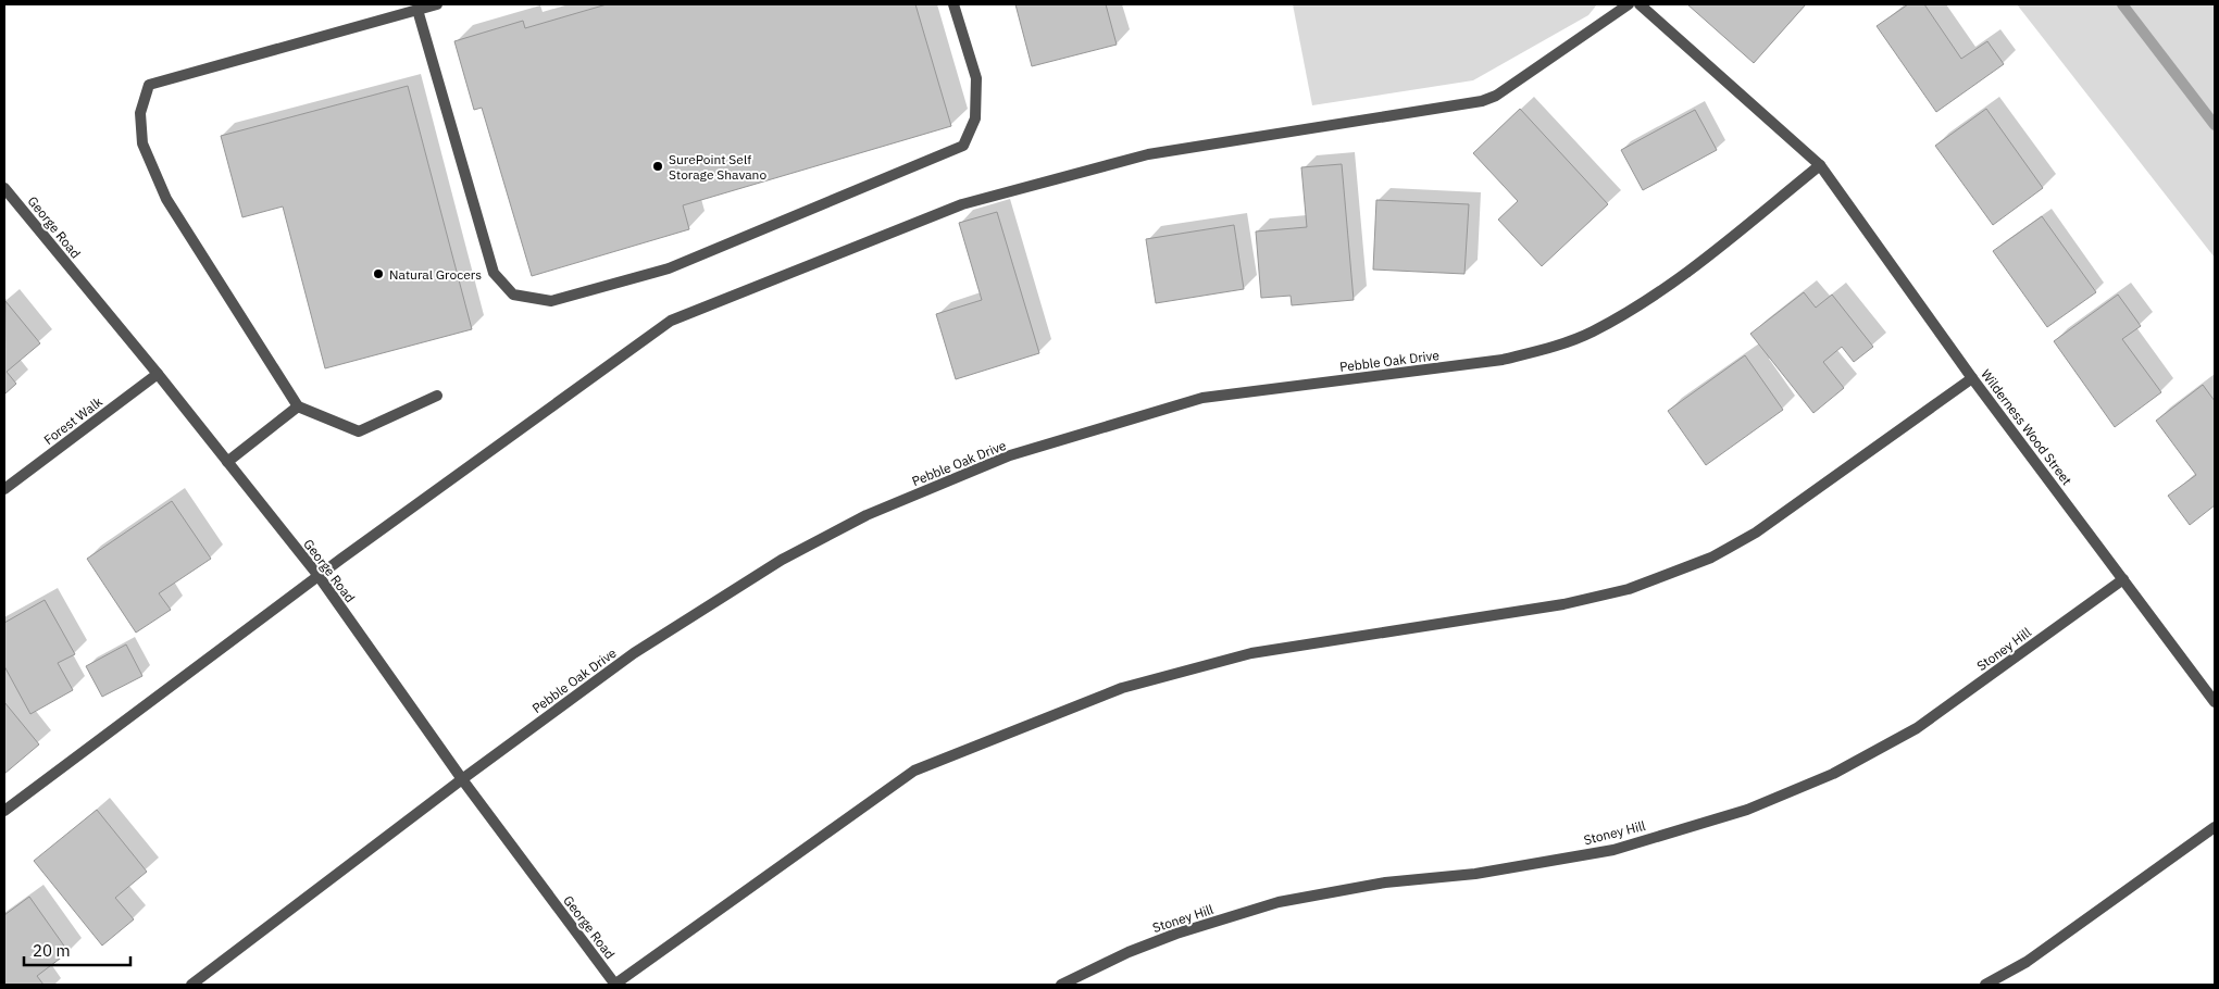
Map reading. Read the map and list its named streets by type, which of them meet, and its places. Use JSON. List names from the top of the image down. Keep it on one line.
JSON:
{"streets":{"street":["George Road","Pebble Oak Drive","Forest Walk","Wilderness Wood Street","Stoney Hill"]},"crossings":[["George Road","Pebble Oak Drive"],["George Road","Forest Walk"],["Pebble Oak Drive","Wilderness Wood Street"],["Wilderness Wood Street","Stoney Hill"]],"places":["SurePoint Self Storage Shavano","Natural Grocers"],"scale_bar":"20 m"}
